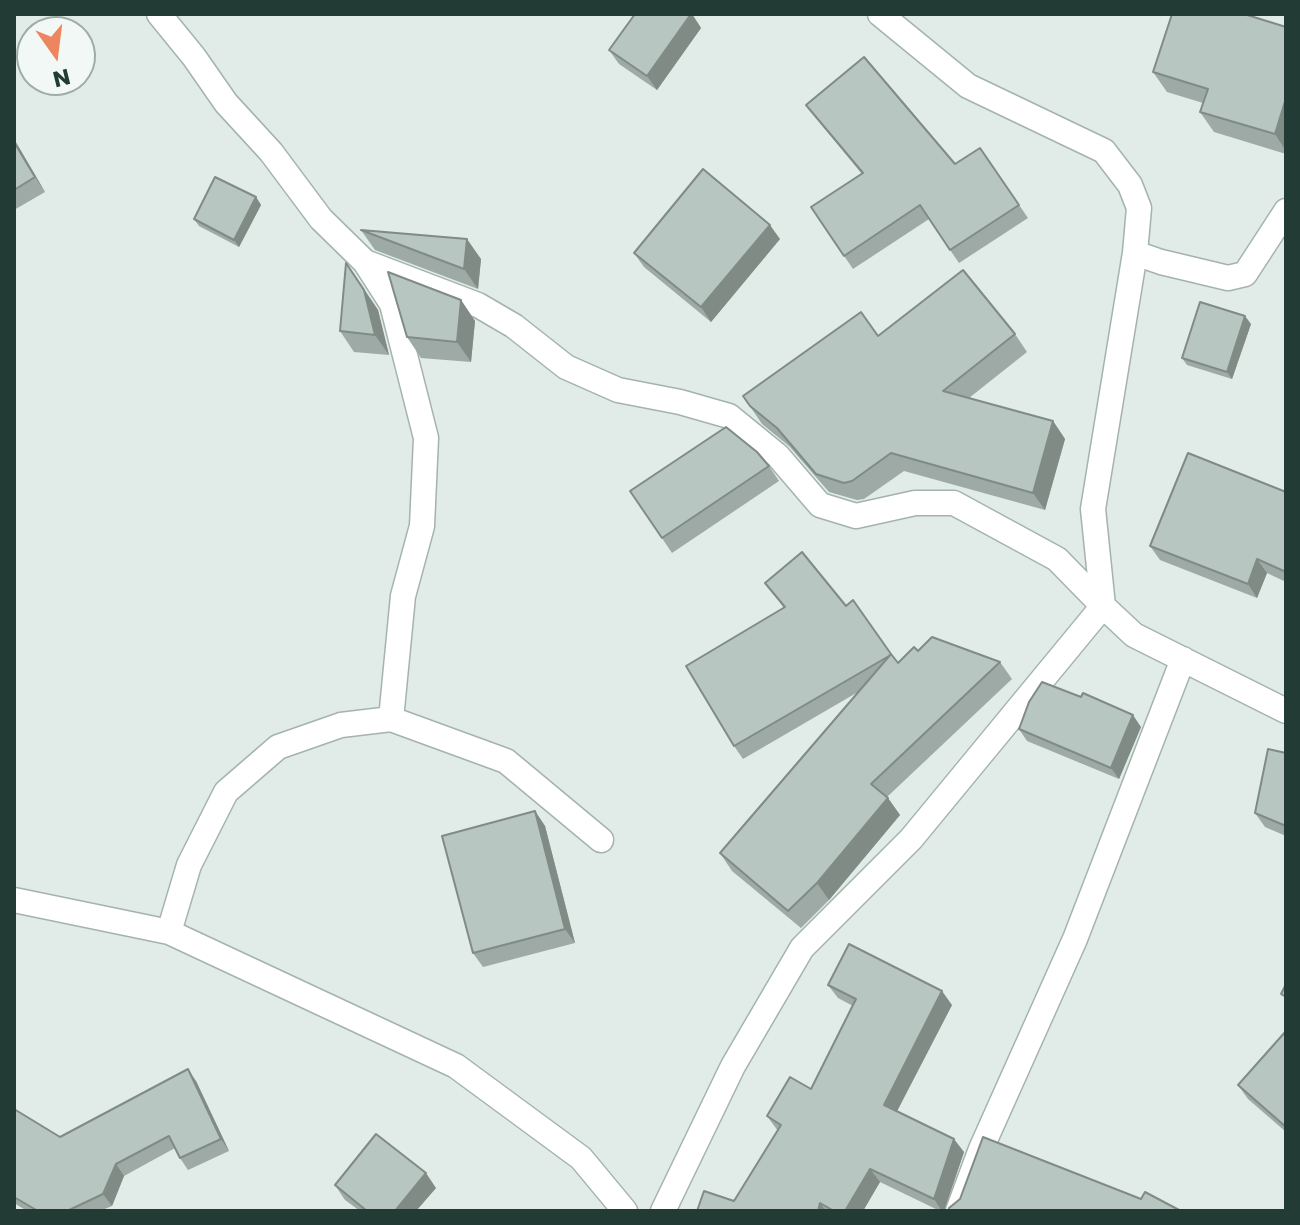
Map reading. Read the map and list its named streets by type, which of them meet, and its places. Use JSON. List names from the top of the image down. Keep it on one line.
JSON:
{"north":"bottom"}
